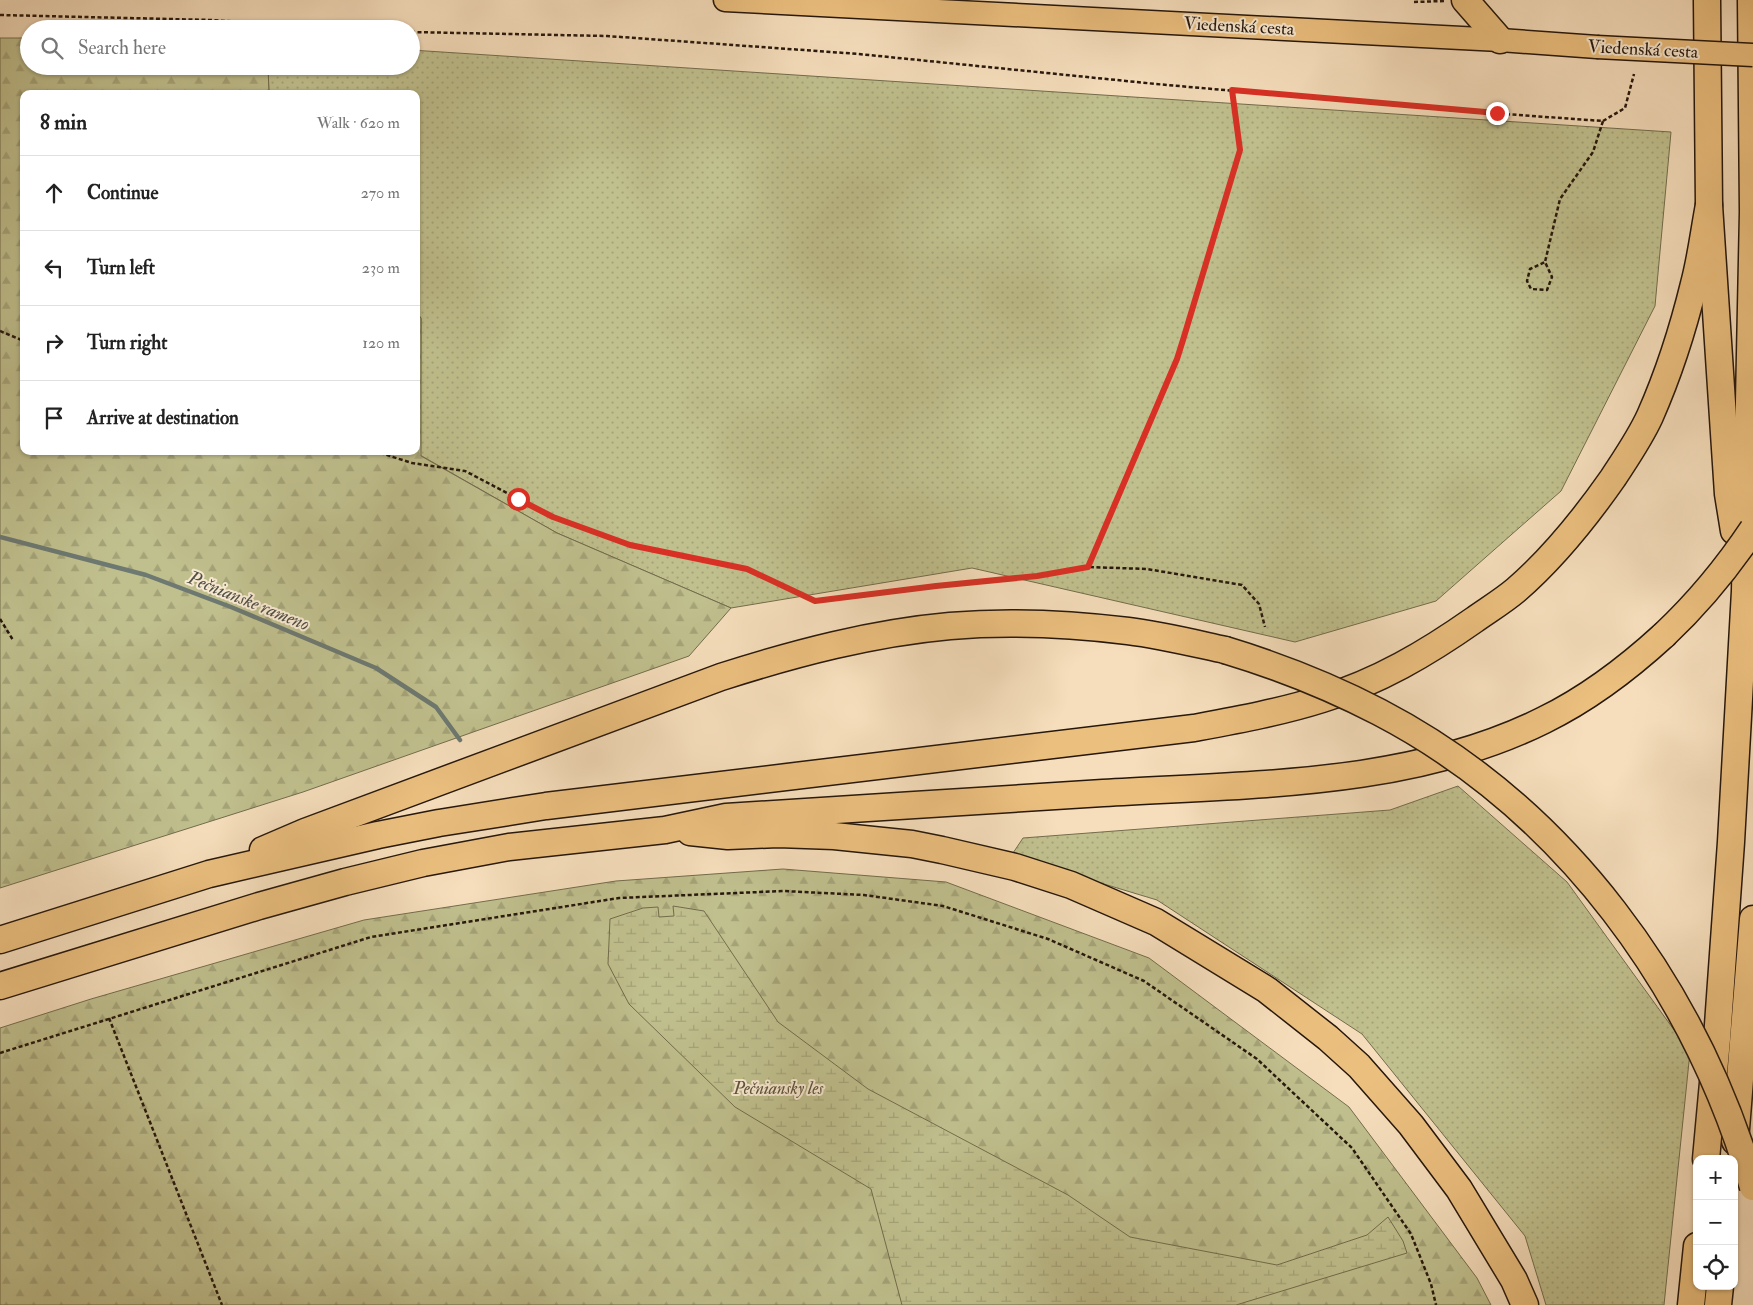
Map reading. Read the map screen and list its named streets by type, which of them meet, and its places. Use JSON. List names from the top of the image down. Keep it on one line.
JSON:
{"streets":{"main road":["Viedenská cesta"]},"water":["Pečnianske rameno"],"parks":["Pečniansky les"],"page":{"search":"Search here","heading":["8 min","Walk · 620 m"],"list":[["Continue","270 m"],["Turn left","230 m"],["Turn right","120 m"],"Arrive at destination"],"map_buttons":["+","−"]}}
